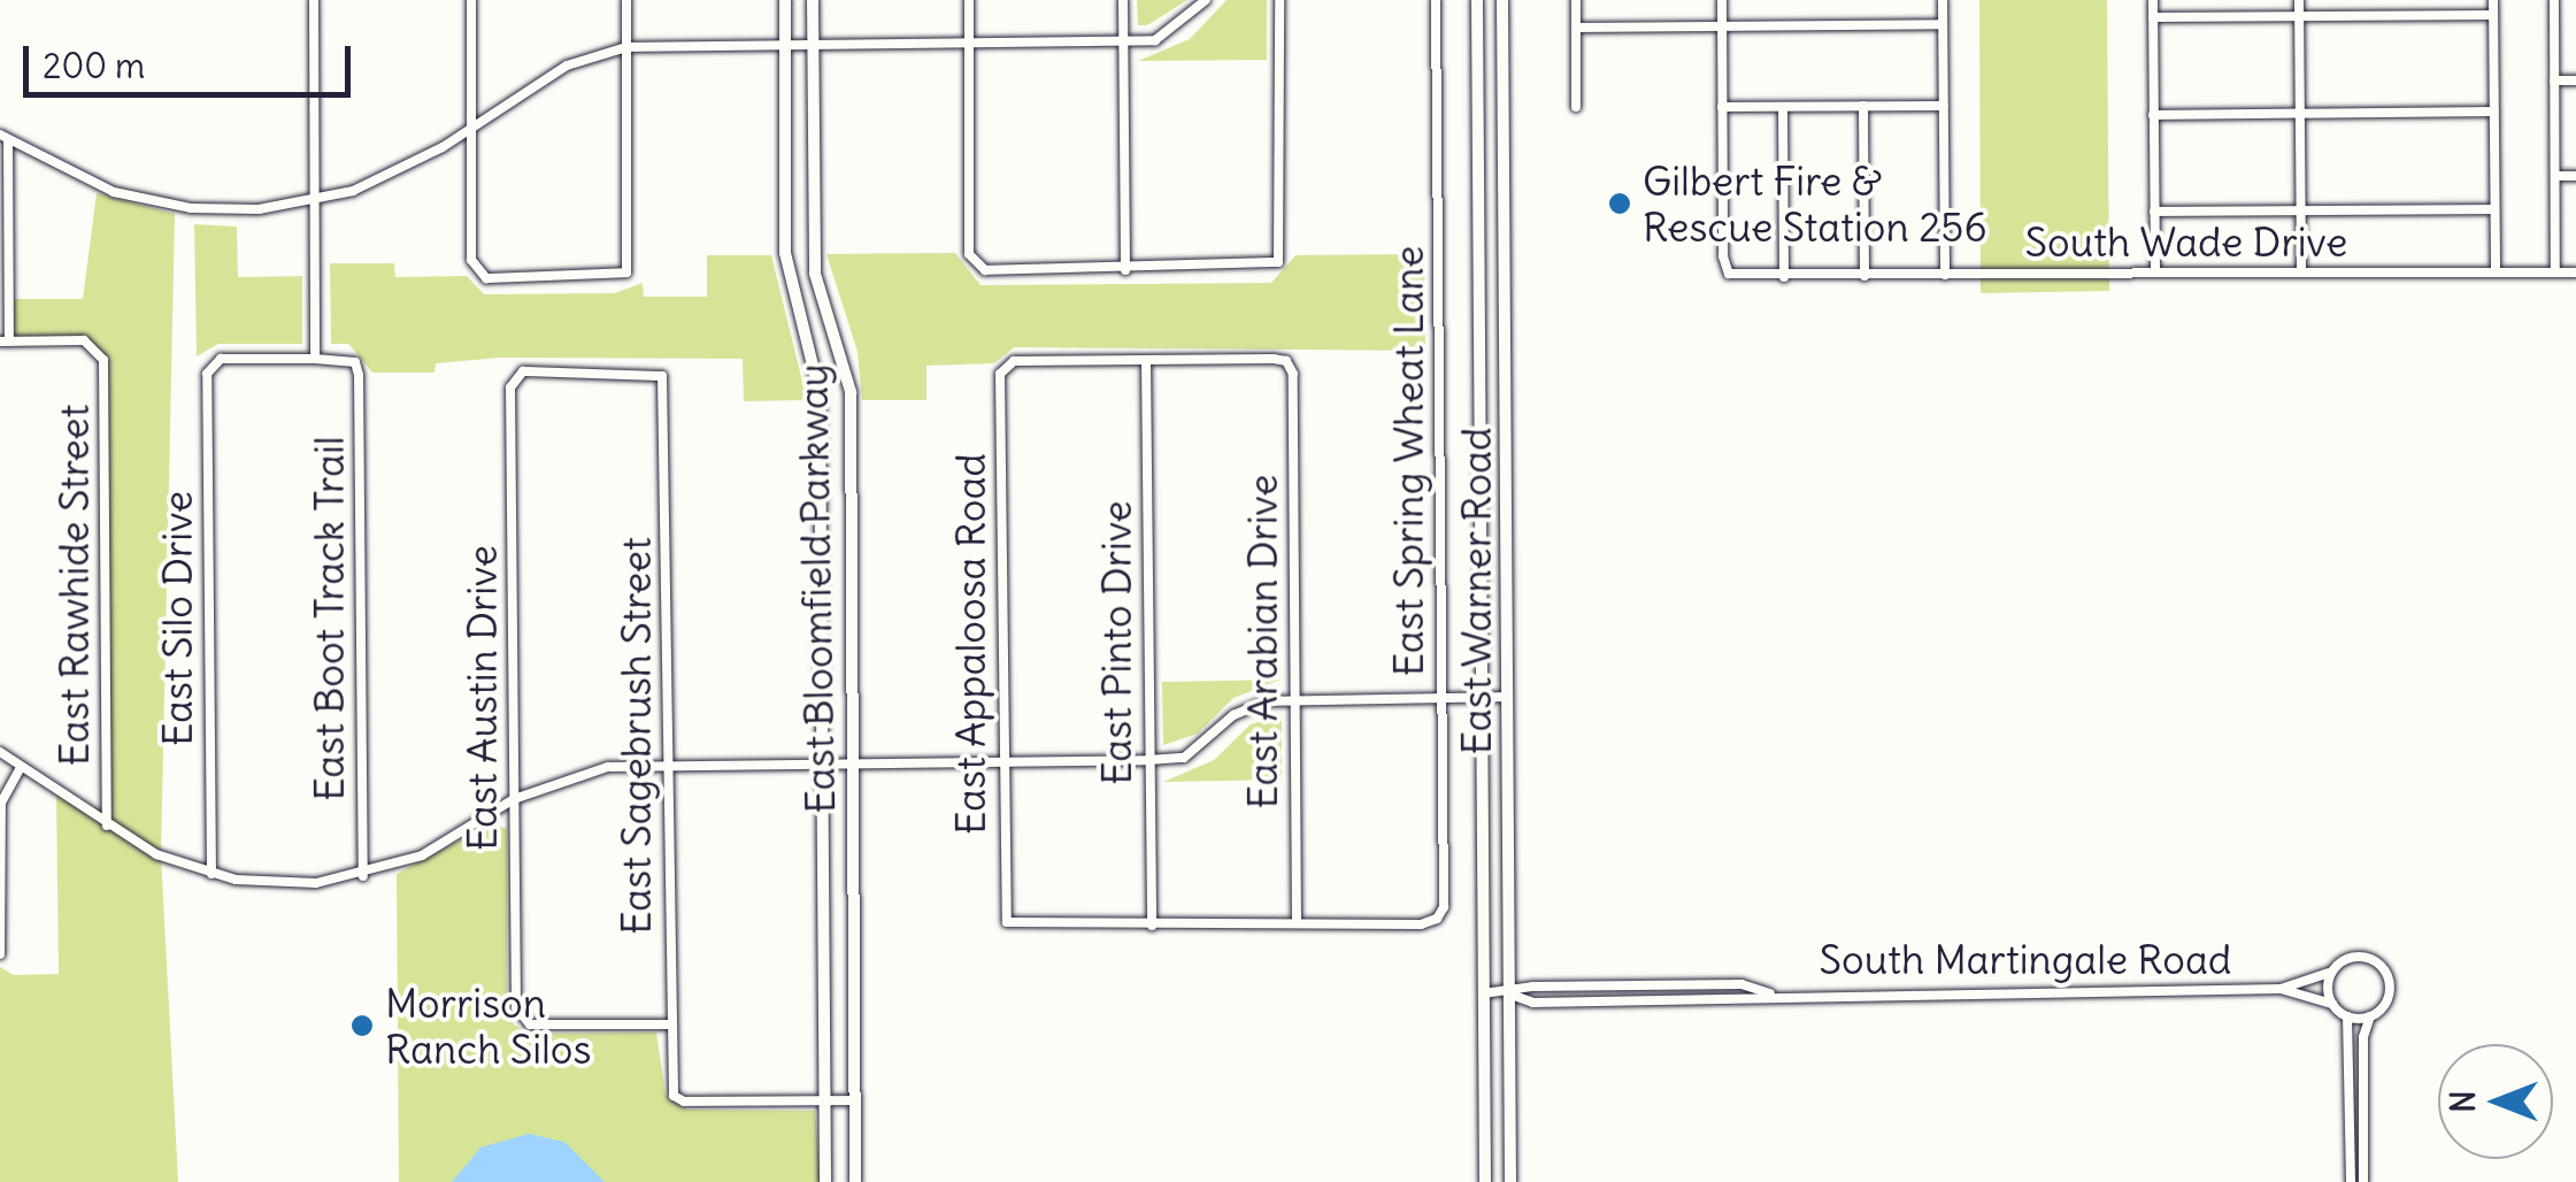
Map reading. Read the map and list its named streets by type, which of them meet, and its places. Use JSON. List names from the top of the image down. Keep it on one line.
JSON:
{"streets":{"main road":["East Bloomfield Parkway","East Warner Road"],"street":["South Wade Drive","East Spring Wheat Lane","East Rawhide Street","East Silo Drive","East Boot Track Trail","East Arabian Drive","East Pinto Drive","East Appaloosa Road","East Austin Drive","East Sagebrush Street","South Martingale Road"]},"crossings":[["East Spring Wheat Lane","East Arabian Drive"],["East Bloomfield Parkway","East Sagebrush Street"],["East Warner Road","South Martingale Road"],["East Silo Drive","East Boot Track Trail"],["East Arabian Drive","East Pinto Drive"],["East Arabian Drive","East Appaloosa Road"],["East Pinto Drive","East Appaloosa Road"],["East Austin Drive","East Sagebrush Street"]],"places":["Gilbert Fire & Rescue Station 256","Morrison Ranch Silos"],"scale_bar":"200 m","north":"left"}
